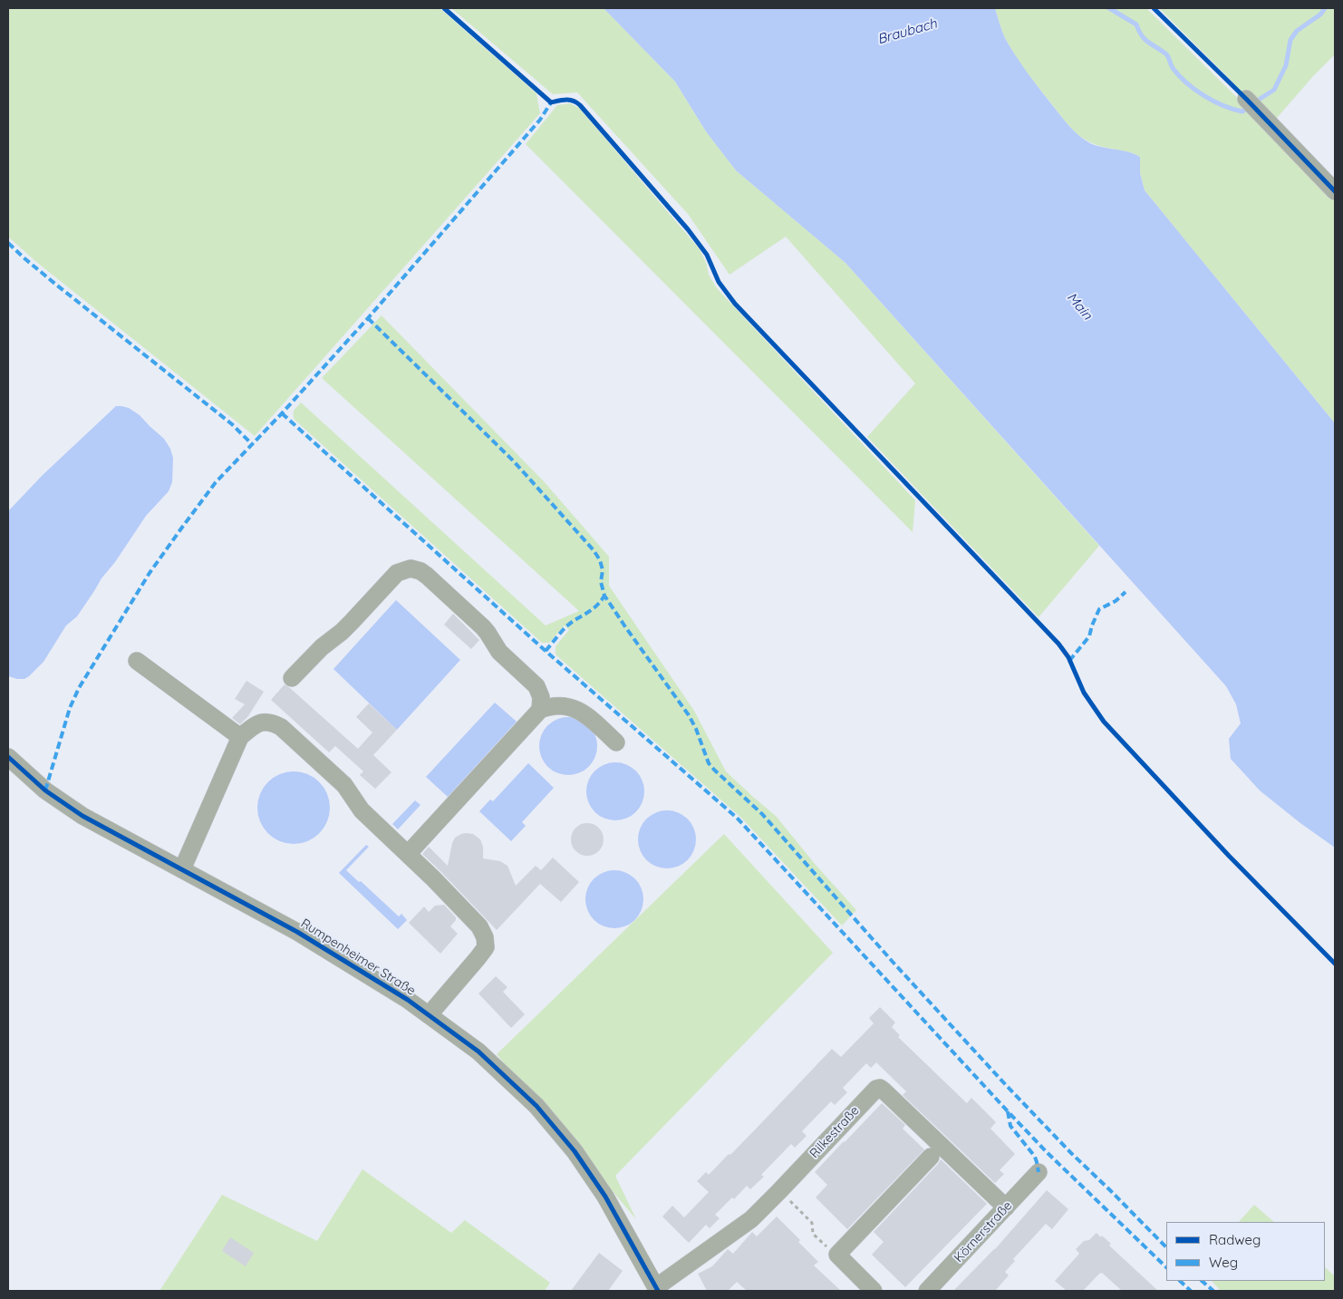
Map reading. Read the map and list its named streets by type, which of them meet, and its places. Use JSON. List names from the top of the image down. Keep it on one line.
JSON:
{"streets":{"street":["Rumpenheimer Straße","Rilkestraße","Körnerstraße"]},"crossings":[["Rumpenheimer Straße","Rilkestraße"],["Rilkestraße","Körnerstraße"]],"water":["Braubach","Main"],"legend":["Radweg","Weg"]}
